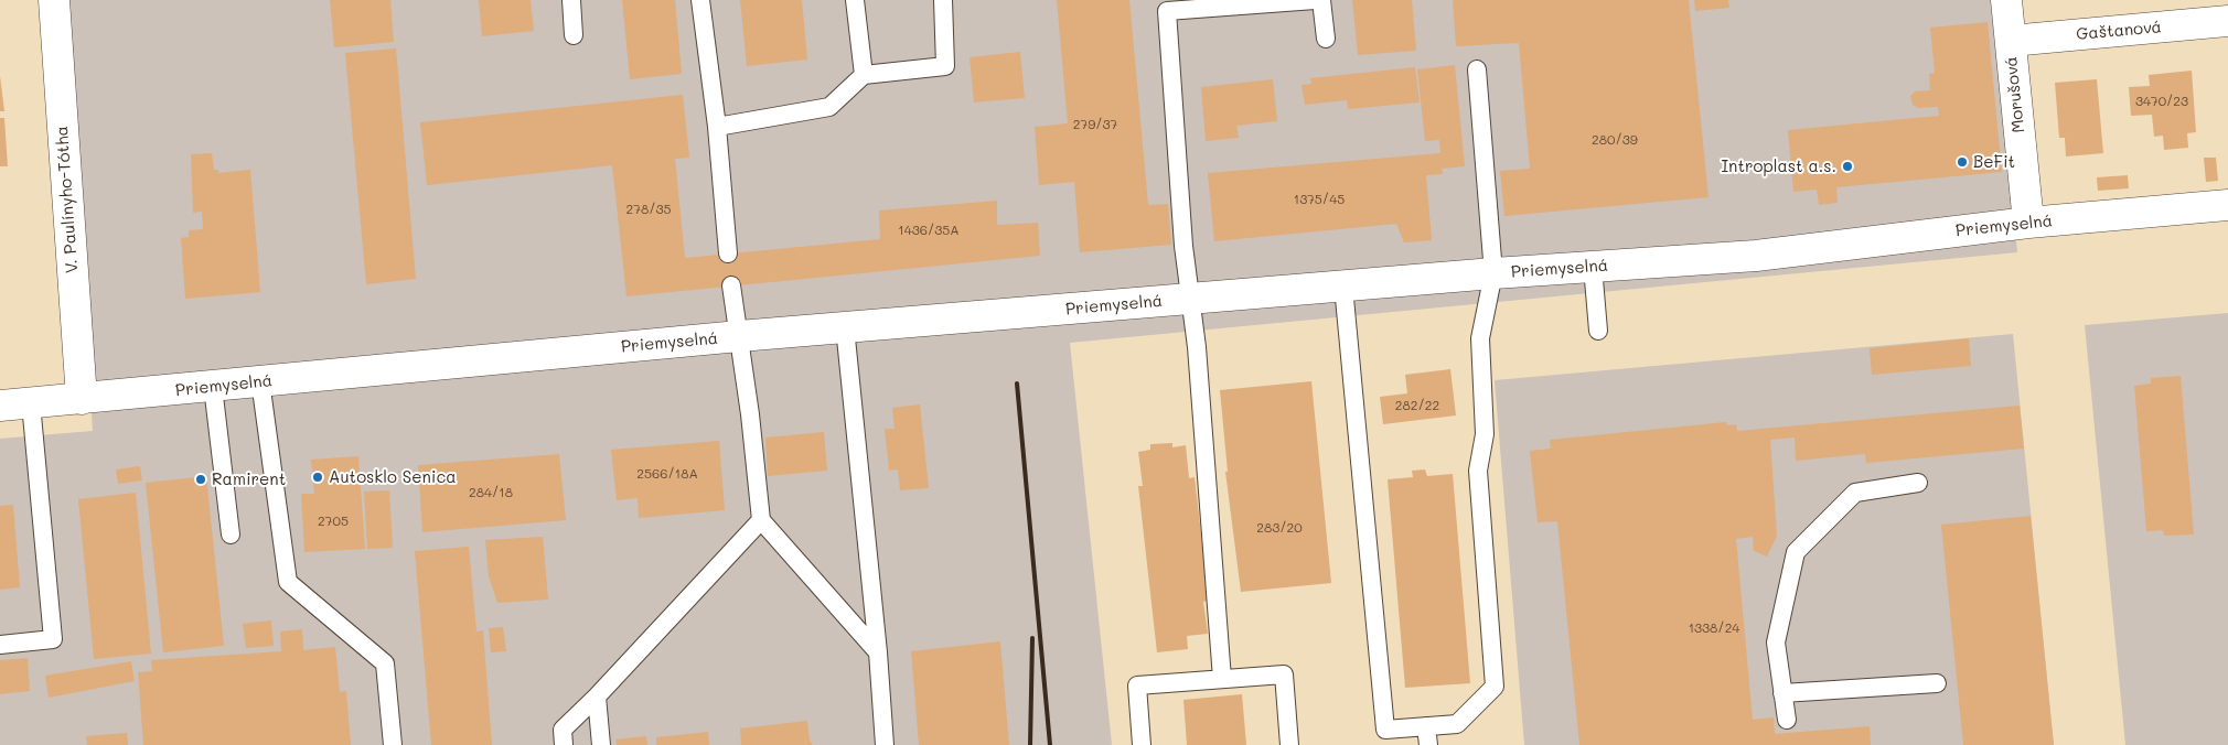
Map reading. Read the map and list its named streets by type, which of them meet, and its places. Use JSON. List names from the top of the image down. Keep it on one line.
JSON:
{"streets":{"street":["Gaštanová","Morušová","V. Paulínyho-Tótha","Priemyselná"]},"crossings":[["Gaštanová","Morušová"],["Morušová","Priemyselná"],["V. Paulínyho-Tótha","Priemyselná"]],"places":["BeFit","Introplast a.s.","Autosklo Senica","Ramirent"],"house_numbers":["3470/23","279/37","280/39","1375/45","278/35","1436/35A","282/22","2566/18A","284/18","2705","283/20","1338/24"]}
